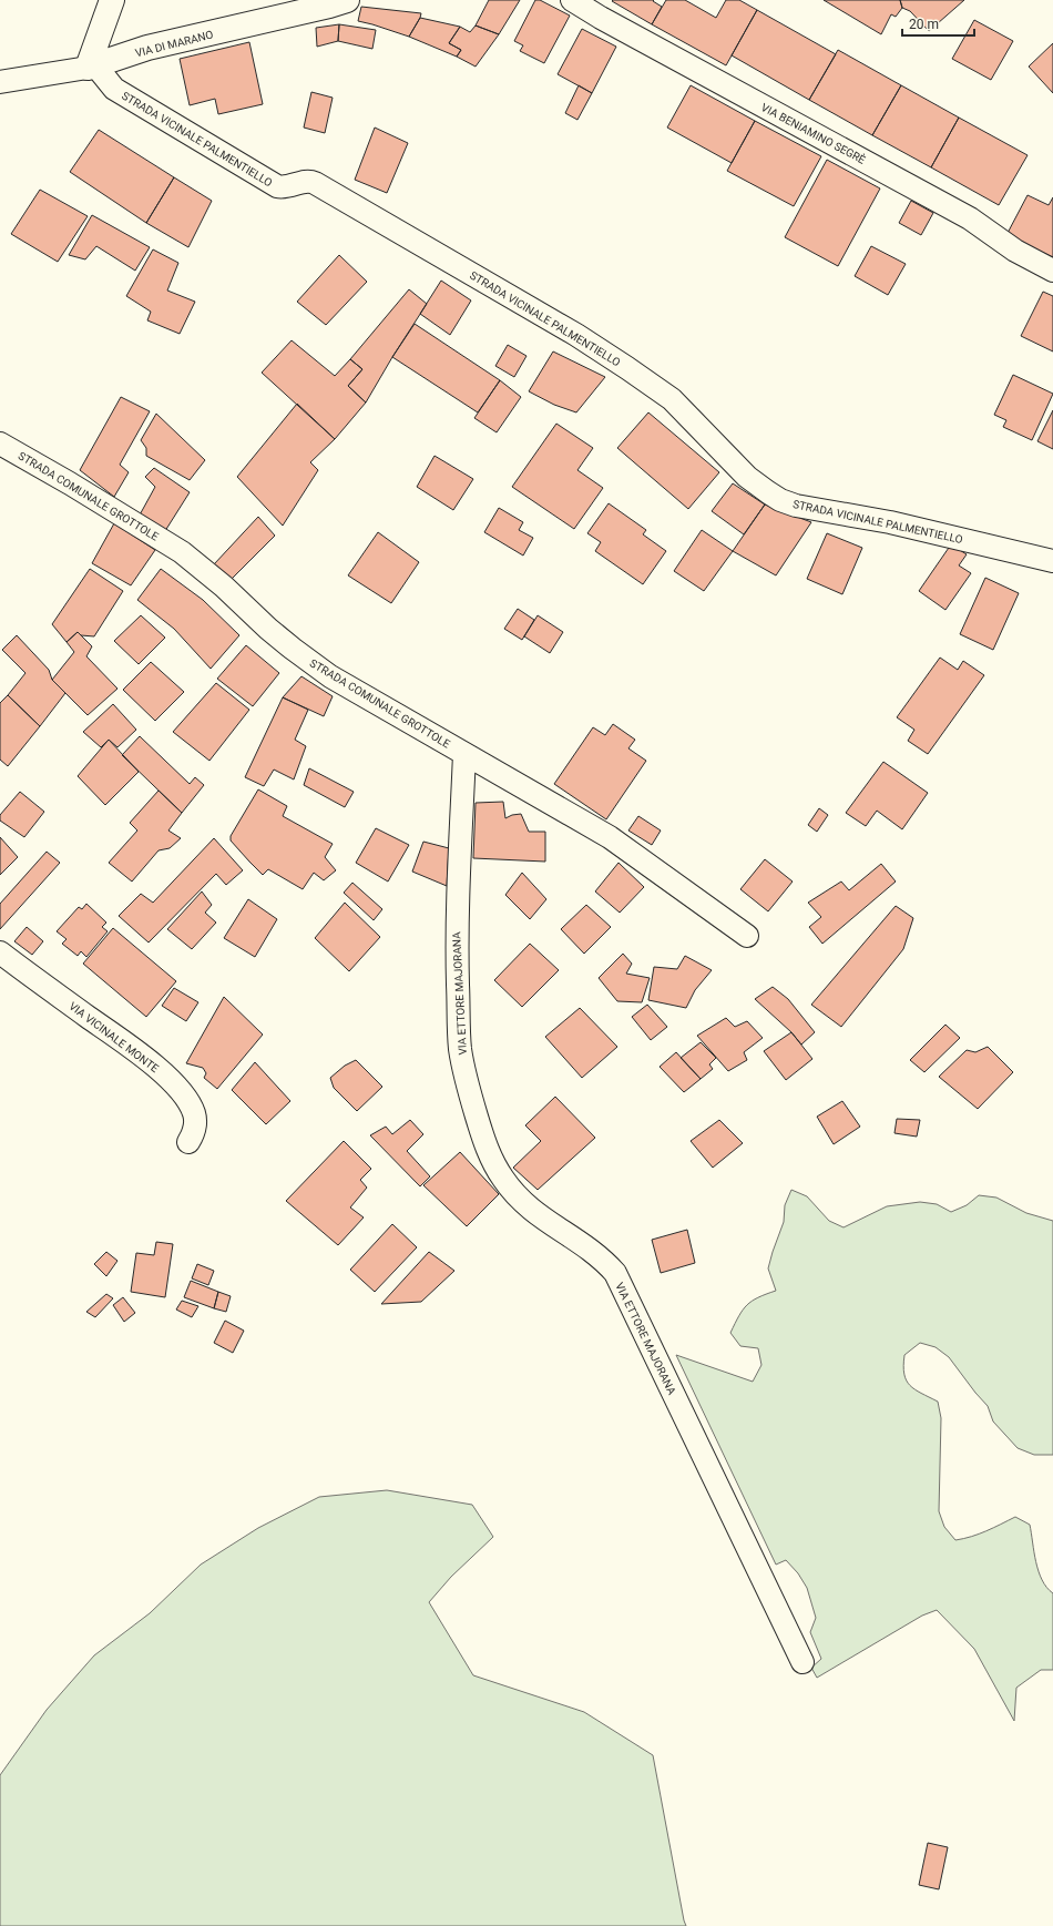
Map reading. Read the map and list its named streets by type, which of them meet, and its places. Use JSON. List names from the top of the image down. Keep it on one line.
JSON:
{"streets":{"street":["VIA DI MARANO","VIA BENIAMINO SEGRÈ","STRADA VICINALE PALMENTIELLO","STRADA COMUNALE GROTTOLE","VIA ETTORE MAJORANA","VIA VICINALE MONTE"]},"crossings":[["VIA DI MARANO","STRADA VICINALE PALMENTIELLO"],["STRADA COMUNALE GROTTOLE","VIA ETTORE MAJORANA"]],"scale_bar":"20 m"}
